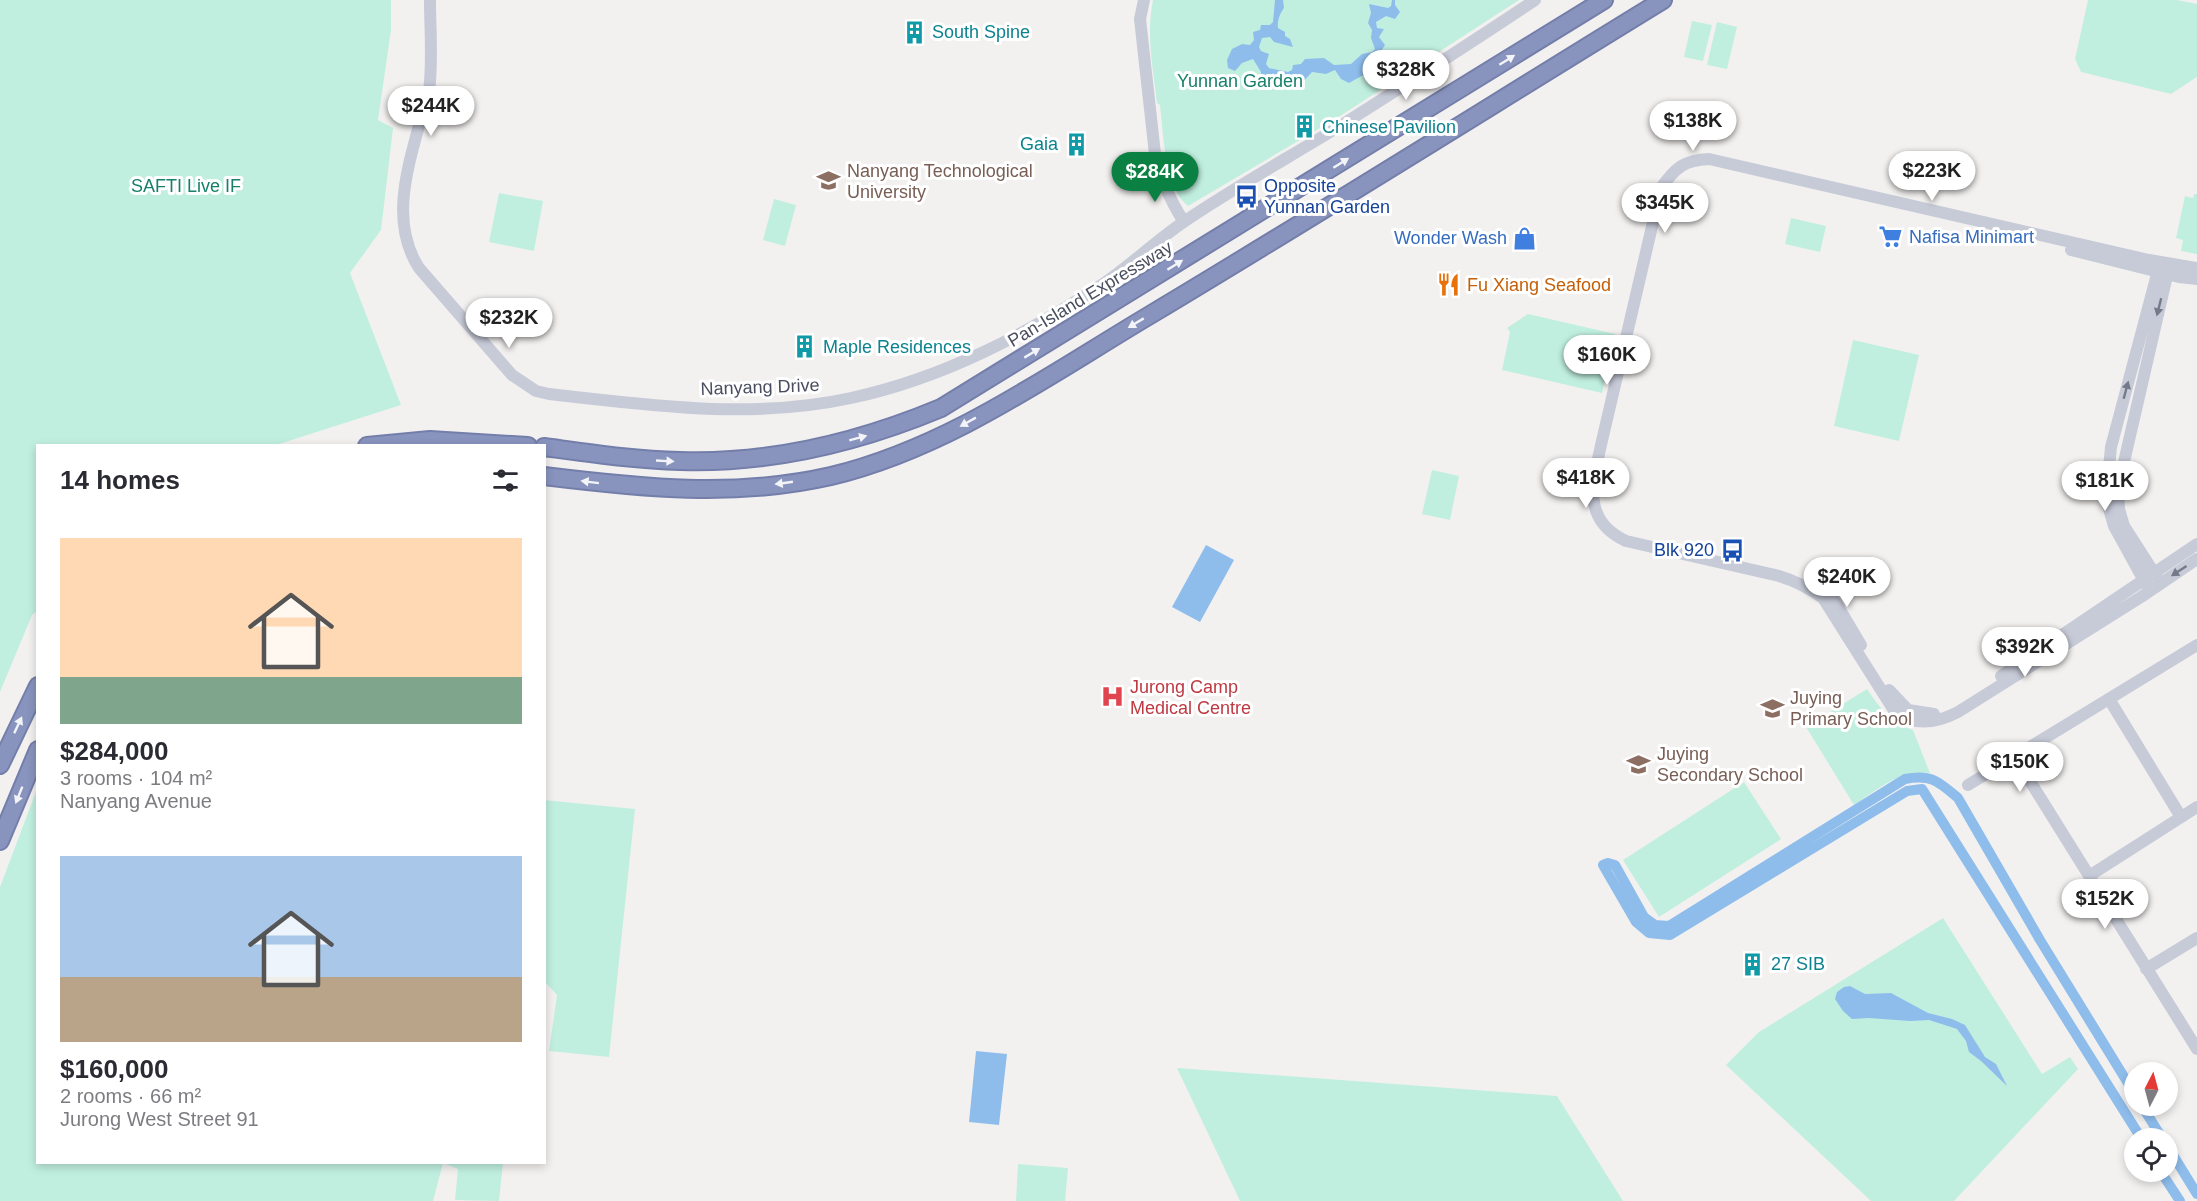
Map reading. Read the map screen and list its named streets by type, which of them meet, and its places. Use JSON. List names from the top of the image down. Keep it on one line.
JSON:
{"streets":{"highway":["Pan-Island Expressway"],"street":["Nanyang Drive"]},"parks":["Yunnan Garden","SAFTI Live IF"],"places":{"building":["South Spine","Chinese Pavilion","Gaia","Maple Residences","27 SIB"],"school or university":["Nanyang Technological University","Juying Primary School","Juying Secondary School"],"bus stop":["Opposite Yunnan Garden","Blk 920"],"supermarket":["Nafisa Minimart"],"shop":["Wonder Wash"],"restaurant":["Fu Xiang Seafood"],"hospital":["Jurong Camp Medical Centre"]},"north":"top","page":{"price":["$328K","$244K","$138K","$223K","$284K","$345K","$232K","$160K","$418K","$181K","$240K","$392K","$150K","$152K"],"heading":"14 homes","list":[{"name":"$284,000","note":"3 rooms · 104 m² · Nanyang Avenue"},{"name":"$160,000","note":"2 rooms · 66 m² · Jurong West Street 91"}]}}
